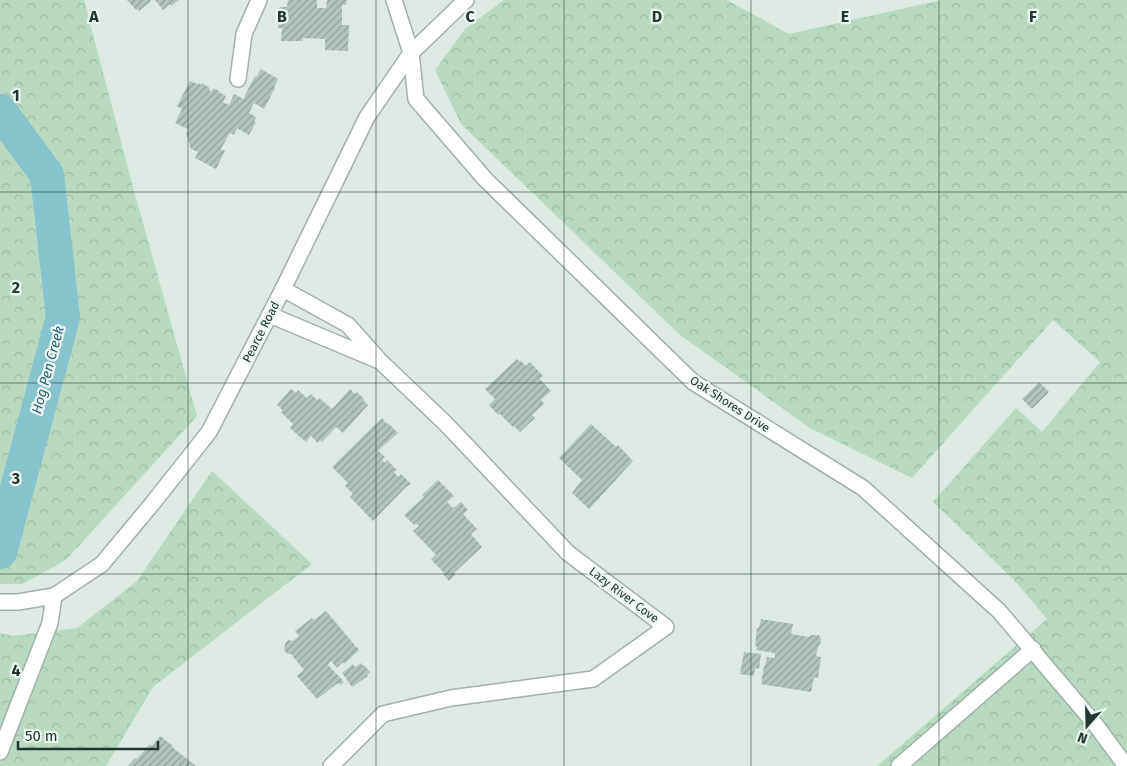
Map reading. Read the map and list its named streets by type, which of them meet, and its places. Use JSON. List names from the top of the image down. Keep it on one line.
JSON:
{"streets":{"street":["Pearce Road","Oak Shores Drive","Lazy River Cove"]},"crossings":[["Pearce Road","Oak Shores Drive"],["Pearce Road","Lazy River Cove"]],"water":["Hog Pen Creek"],"scale_bar":"50 m","north":"bottom","grid":{"columns":["A","B","C","D","E","F"],"rows":["1","2","3","4"]}}
